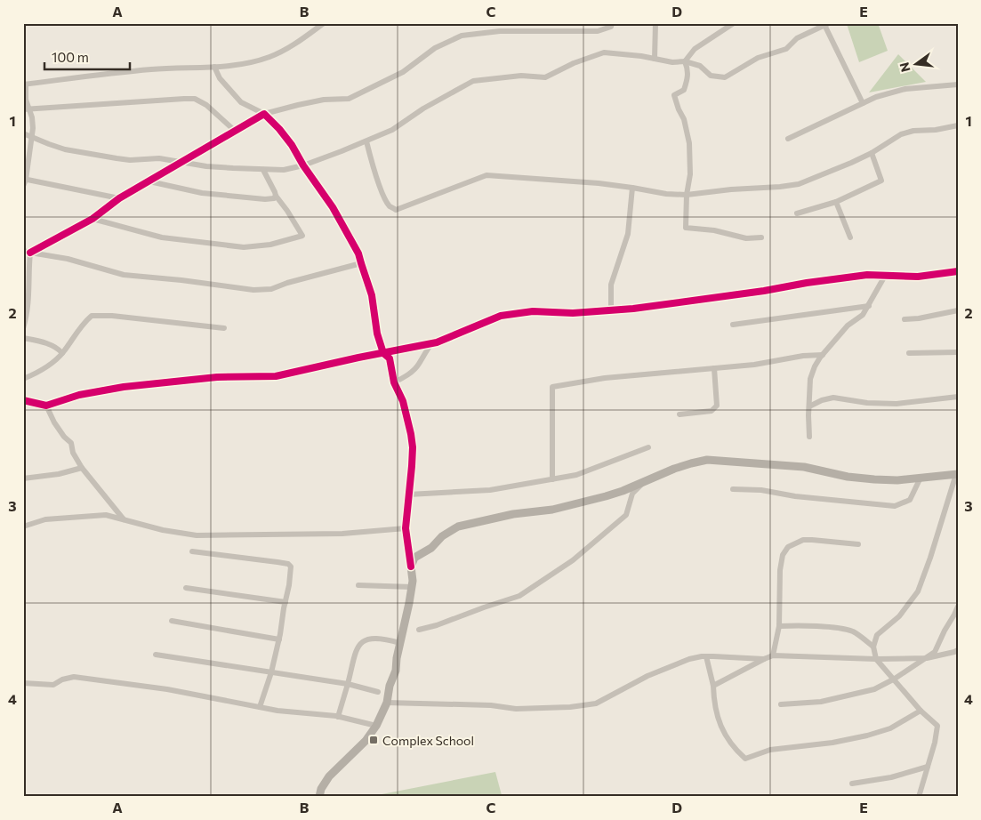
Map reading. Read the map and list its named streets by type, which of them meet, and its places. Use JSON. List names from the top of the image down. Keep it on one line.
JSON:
{"places":{"transit":["Complex School"]},"scale_bar":"100 m","north":"left","grid":{"columns":["A","B","C","D","E"],"rows":["1","2","3","4"]}}
